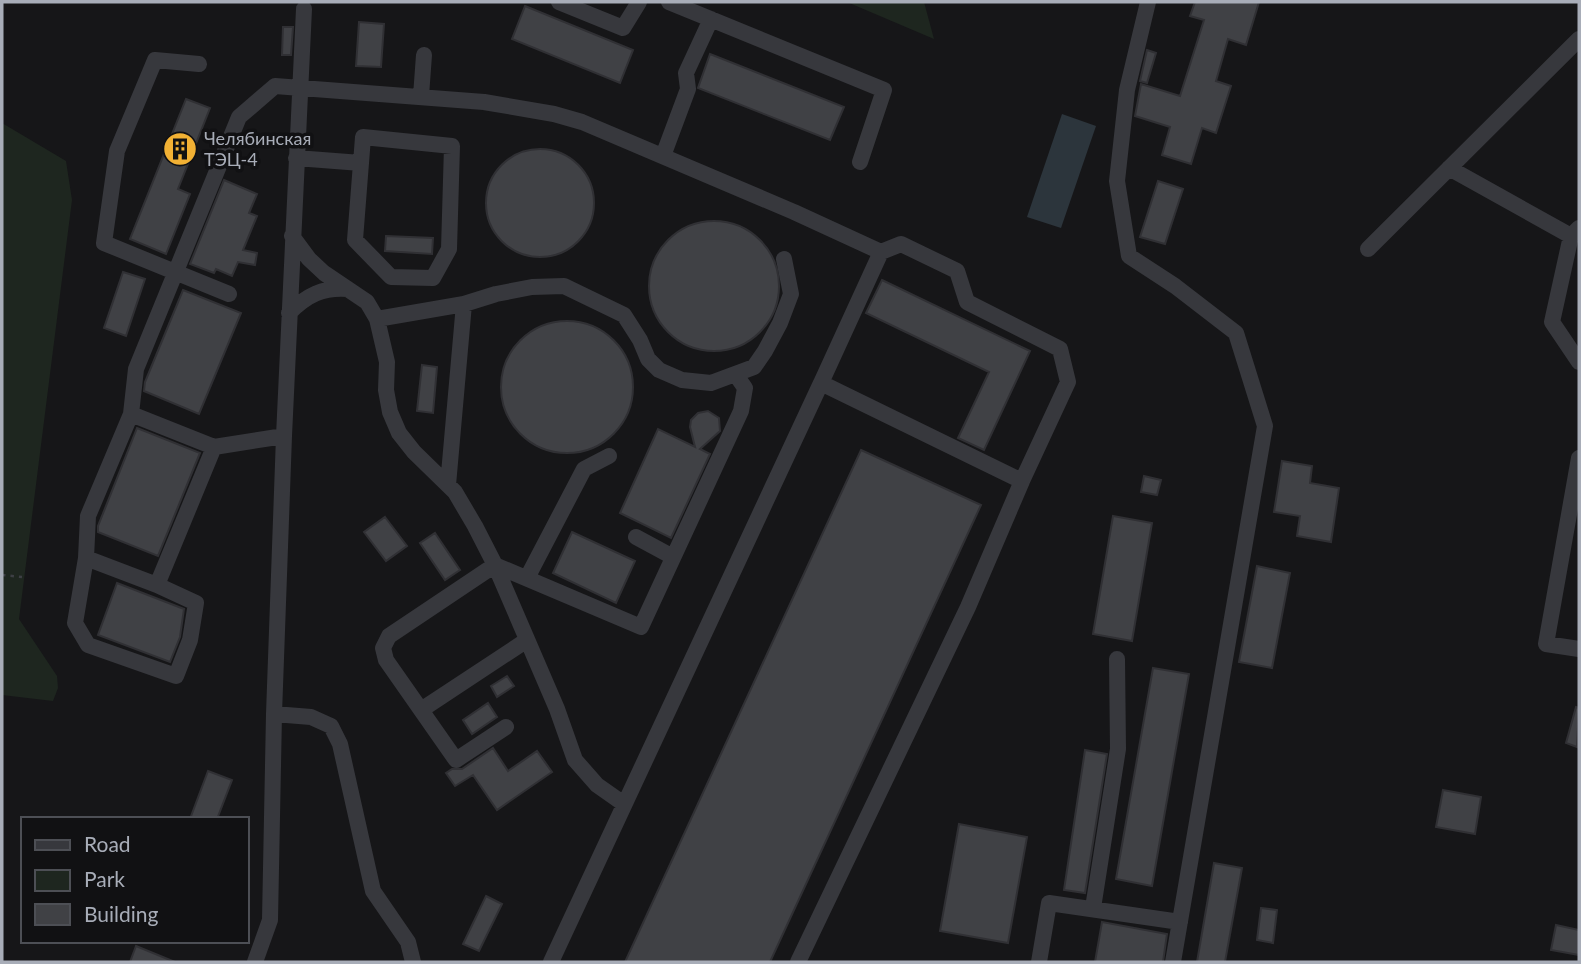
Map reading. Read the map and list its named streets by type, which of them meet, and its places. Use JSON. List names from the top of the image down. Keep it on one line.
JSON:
{"places":{"building":["Челябинская ТЭЦ-4"]},"legend":["Road","Park","Building"]}
